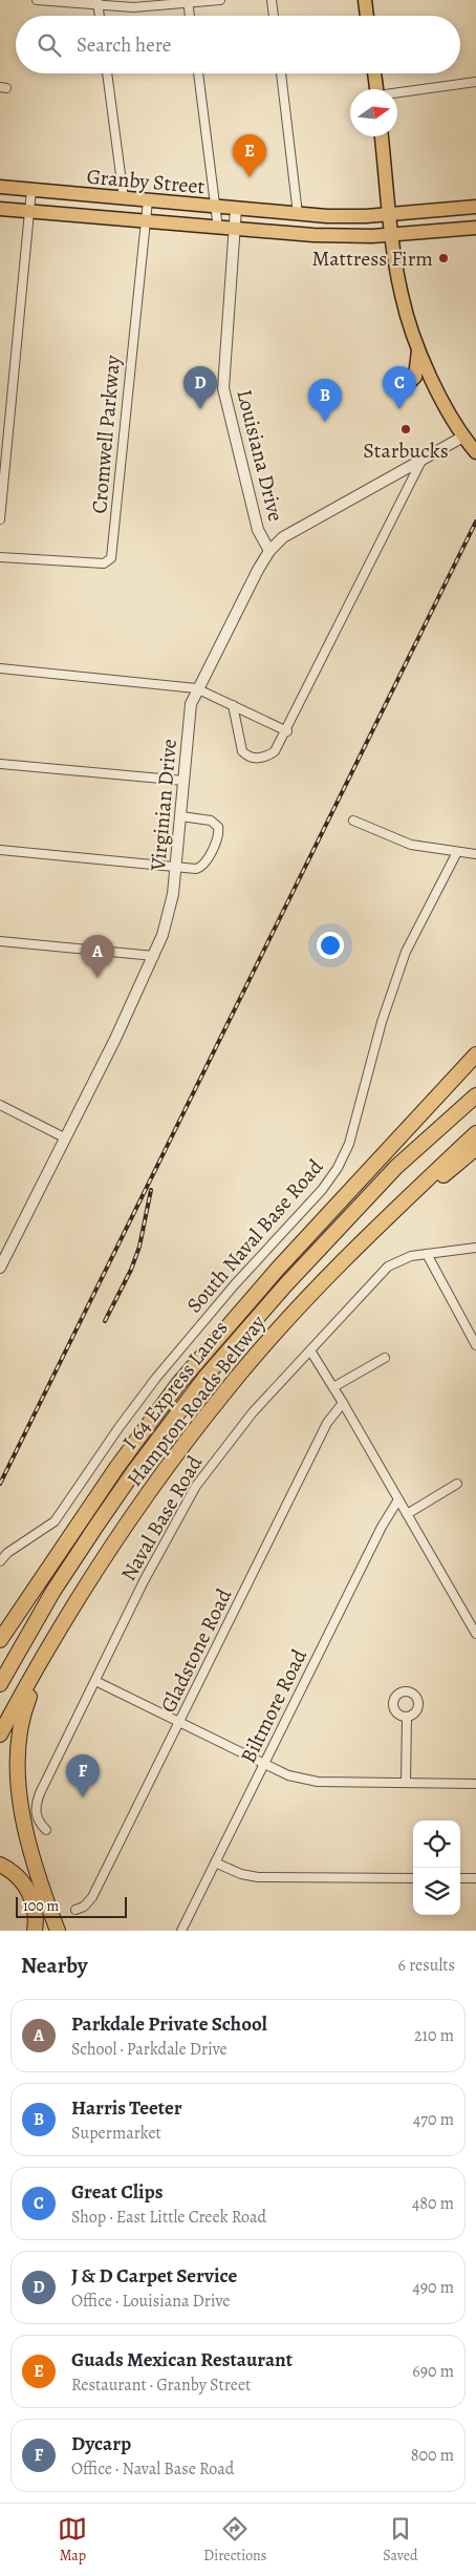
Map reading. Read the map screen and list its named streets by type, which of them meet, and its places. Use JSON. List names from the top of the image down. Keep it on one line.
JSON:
{"streets":{"highway":["I 64 Express Lanes","Hampton Roads Beltway"],"main road":["Granby Street"],"street":["Cromwell Parkway","Louisiana Drive","Virginian Drive","South Naval Base Road","Naval Base Road","Gladstone Road","Biltmore Road"]},"crossings":[["Granby Street","Cromwell Parkway"],["Granby Street","Louisiana Drive"],["Louisiana Drive","Virginian Drive"]],"places":["Mattress Firm","Starbucks"],"scale_bar":"100 m","north":"right","page":{"search":"Search here","pins":["E","C","D","B","A","F"],"scale":"100 m","heading":["Nearby","6 results"],"list":[{"mark":"A","name":"Parkdale Private School","note":"School · Parkdale Drive","value":"210 m"},{"mark":"B","name":"Harris Teeter","note":"Supermarket","value":"470 m"},{"mark":"C","name":"Great Clips","note":"Shop · East Little Creek Road","value":"480 m"},{"mark":"D","name":"J & D Carpet Service","note":"Office · Louisiana Drive","value":"490 m"},{"mark":"E","name":"Guads Mexican Restaurant","note":"Restaurant · Granby Street","value":"690 m"},{"mark":"F","name":"Dycarp","note":"Office · Naval Base Road","value":"800 m"}],"nav":["Map","Directions","Saved"]}}
